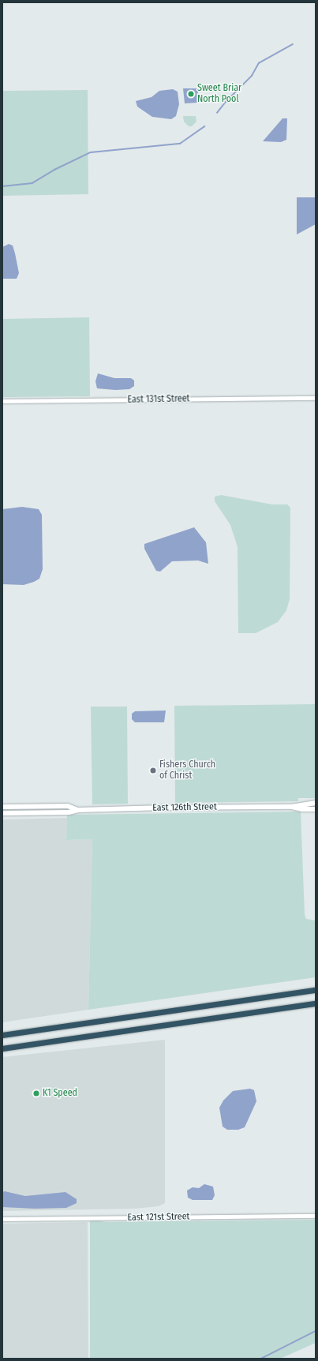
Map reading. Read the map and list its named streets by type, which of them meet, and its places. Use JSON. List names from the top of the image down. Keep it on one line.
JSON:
{"streets":{"main road":["East 126th Street"],"street":["East 131st Street","East 121st Street"]},"places":["Sweet Briar North Pool","Fishers Church of Christ","K1 Speed"]}
